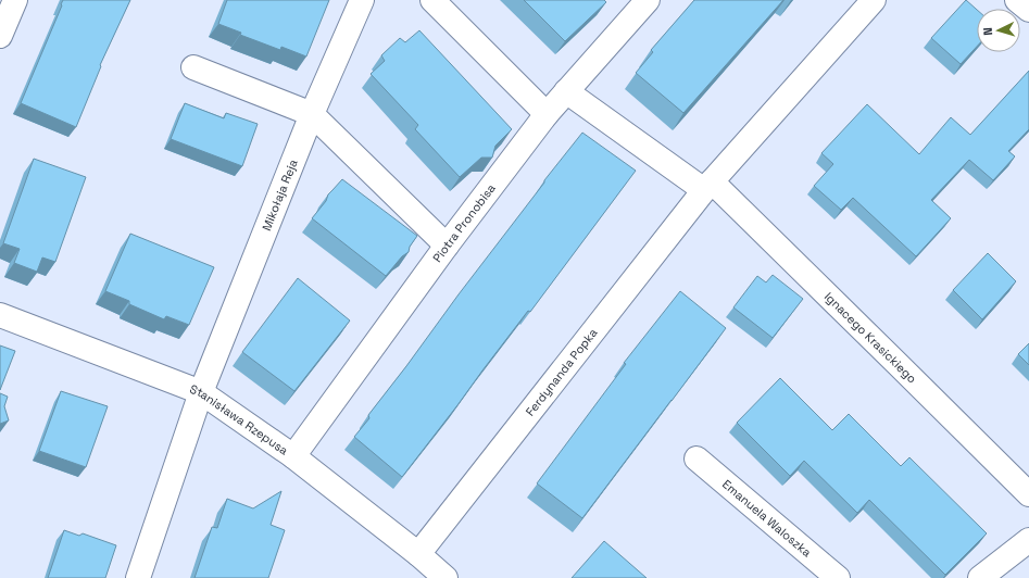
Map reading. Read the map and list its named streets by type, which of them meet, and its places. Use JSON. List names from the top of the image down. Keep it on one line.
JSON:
{"streets":{"street":["Mikołaja Reja","Piotra Pronobisa","Ignacego Krasickiego","Ferdynanda Popka","Stanisława Rzepusa","Emanuela Waloszka"]},"crossings":[["Mikołaja Reja","Stanisława Rzepusa"],["Piotra Pronobisa","Ignacego Krasickiego"],["Piotra Pronobisa","Stanisława Rzepusa"],["Ignacego Krasickiego","Ferdynanda Popka"],["Ferdynanda Popka","Stanisława Rzepusa"]],"north":"left"}
